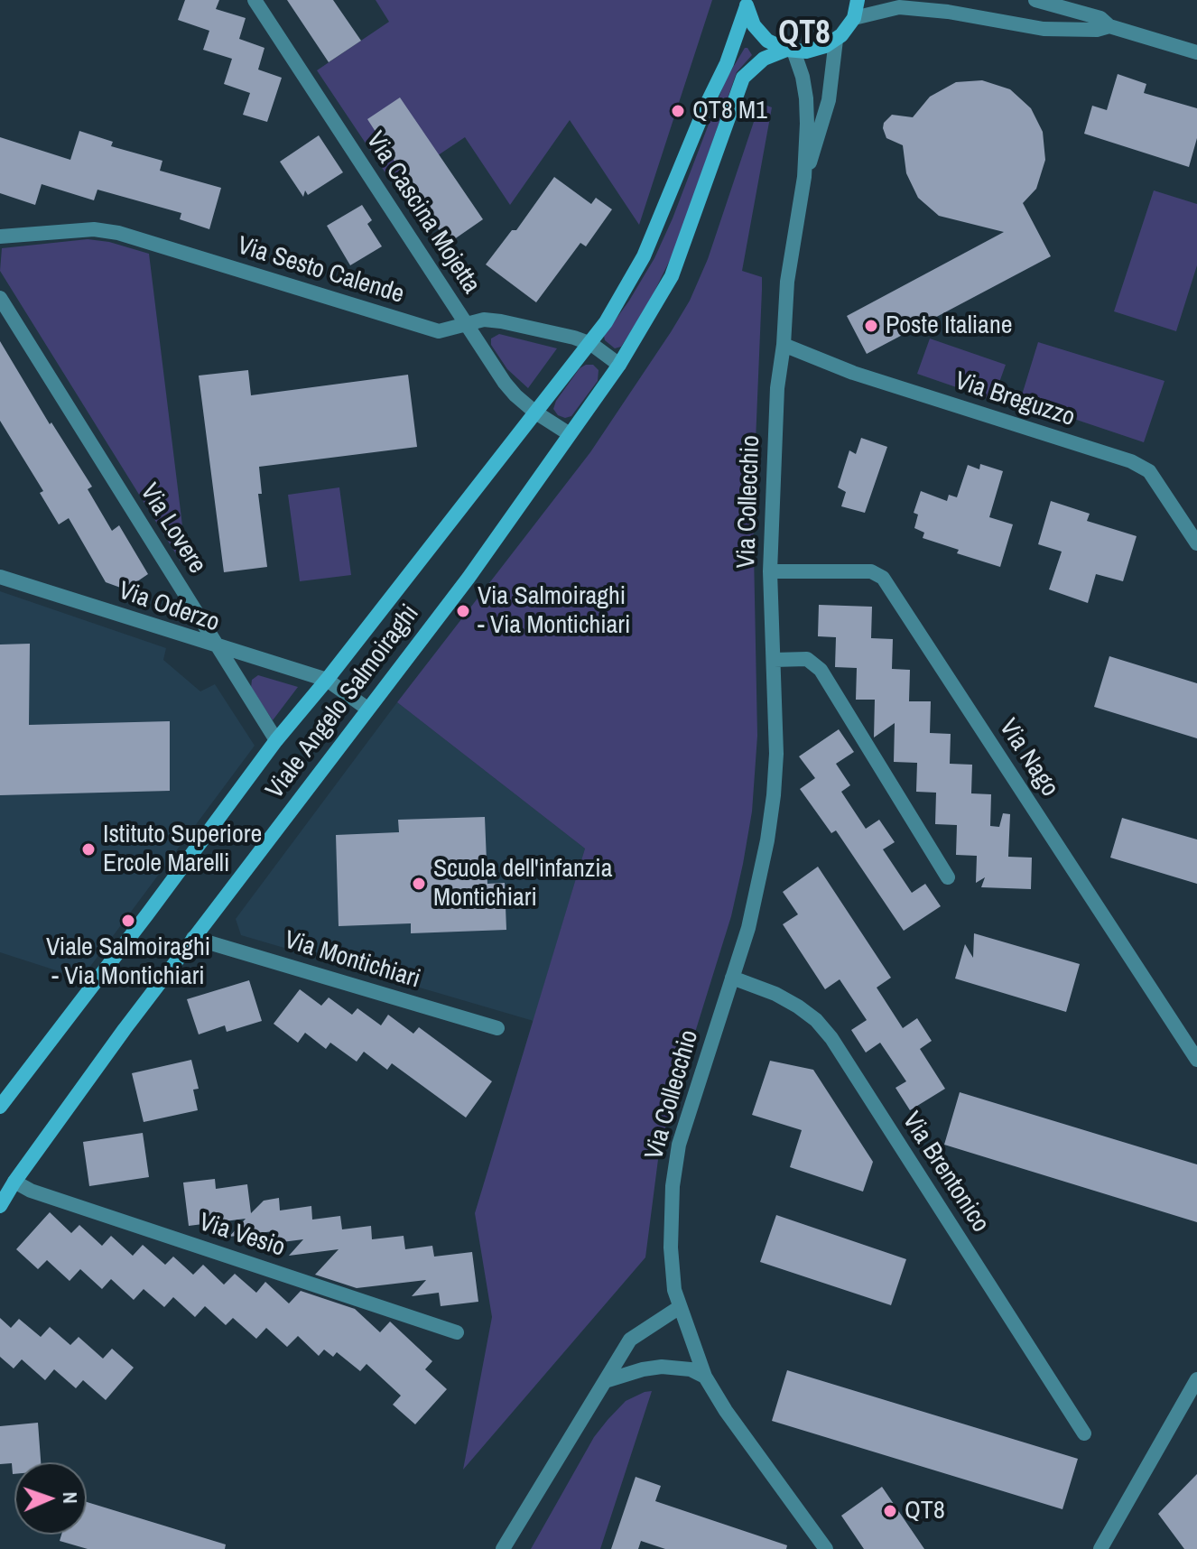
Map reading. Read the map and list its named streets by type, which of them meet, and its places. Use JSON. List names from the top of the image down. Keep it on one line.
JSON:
{"streets":{"street":["Via Cascina Mojetta","Via Sesto Calende","Via Breguzzo","Via Collecchio","Via Lovere","Via Oderzo","Viale Angelo Salmoiraghi","Via Nago","Via Montichiari","Via Brentonico","Via Vesio"]},"crossings":[["Via Cascina Mojetta","Via Sesto Calende"],["Via Cascina Mojetta","Viale Angelo Salmoiraghi"],["Via Sesto Calende","Viale Angelo Salmoiraghi"],["Via Breguzzo","Via Collecchio"],["Via Collecchio","Via Nago"],["Via Collecchio","Via Brentonico"],["Via Lovere","Via Oderzo"],["Via Oderzo","Viale Angelo Salmoiraghi"],["Viale Angelo Salmoiraghi","Via Montichiari"],["Viale Angelo Salmoiraghi","Via Vesio"]],"districts":["QT8"],"places":["QT8 M1","Poste Italiane","Via Salmoiraghi - Via Montichiari","Istituto Superiore Ercole Marelli","Scuola dell'infanzia Montichiari","Viale Salmoiraghi - Via Montichiari","QT8"],"north":"right"}
